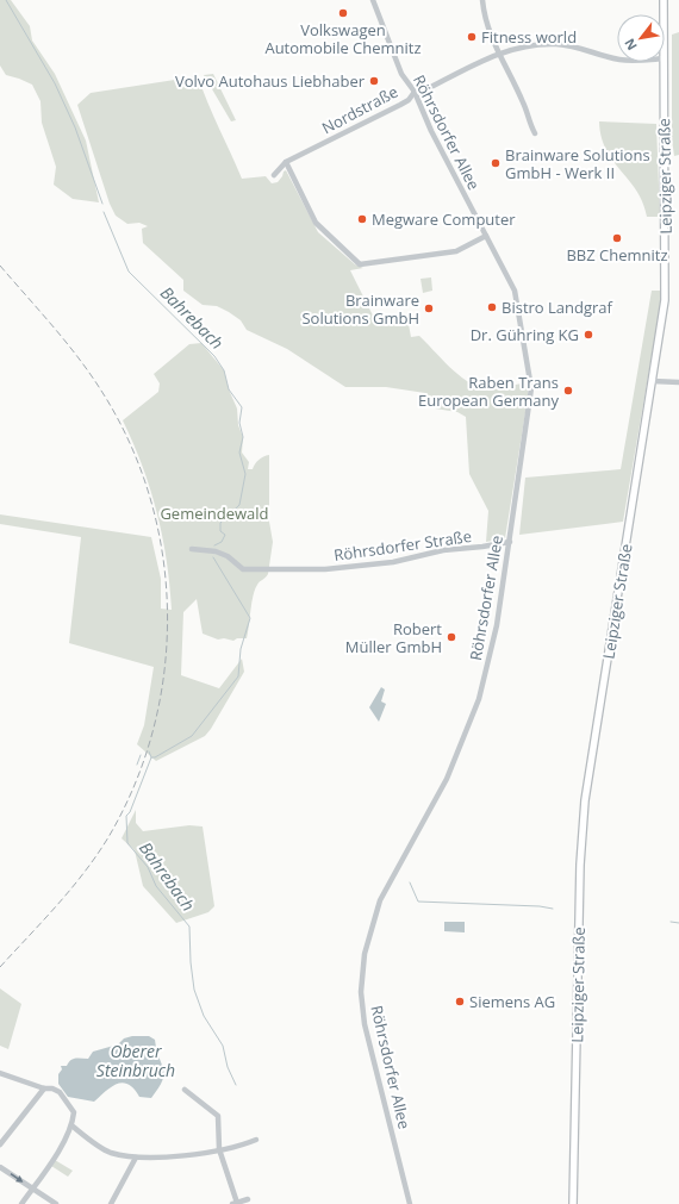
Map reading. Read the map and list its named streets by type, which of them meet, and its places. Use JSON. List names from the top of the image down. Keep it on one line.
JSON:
{"streets":{"main road":["Leipziger Straße"],"street":["Nordstraße","Röhrsdorfer Allee","Röhrsdorfer Straße"]},"crossings":[["Nordstraße","Röhrsdorfer Allee"],["Röhrsdorfer Allee","Röhrsdorfer Straße"]],"water":["Bahrebach","Oberer Steinbruch"],"parks":["Gemeindewald"],"places":["Volkswagen Automobile Chemnitz","Fitness world","Volvo Autohaus Liebhaber","Brainware Solutions GmbH - Werk II","Megware Computer","BBZ Chemnitz","Bistro Landgraf","Brainware Solutions GmbH","Dr. Gühring KG","Raben Trans European Germany","Robert Müller GmbH","Siemens AG"],"north":"bottom left"}
